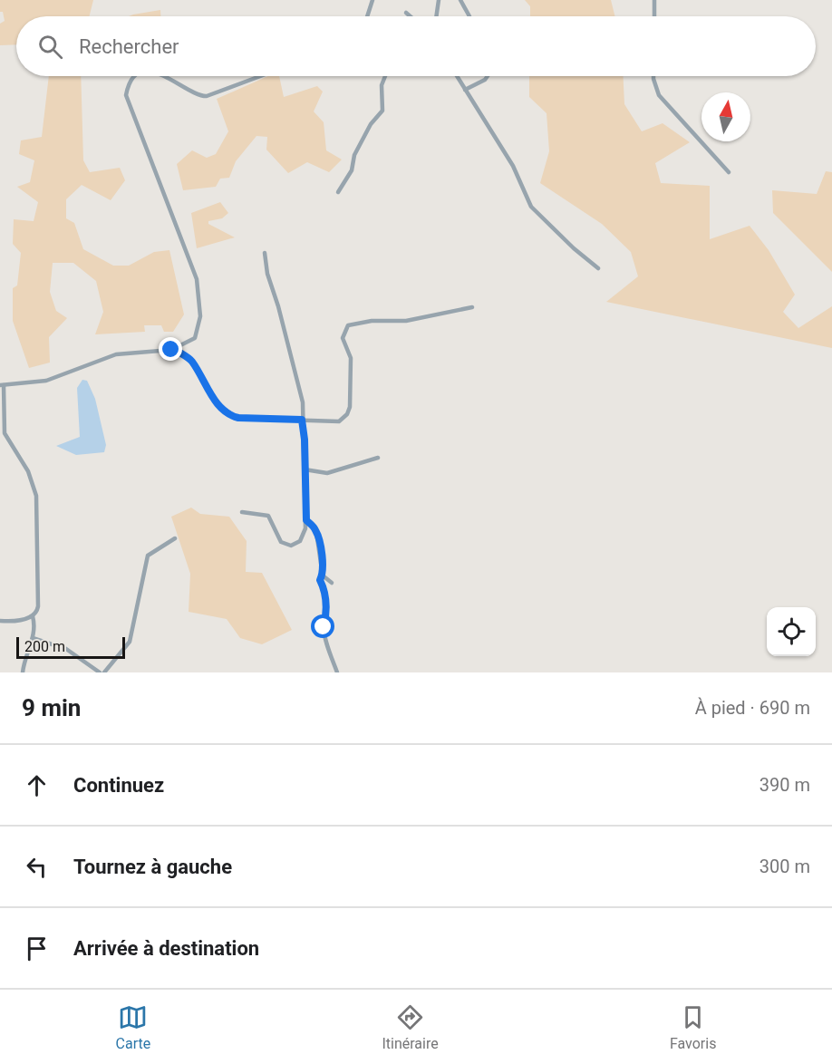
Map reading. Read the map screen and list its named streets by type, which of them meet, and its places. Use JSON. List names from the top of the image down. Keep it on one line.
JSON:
{"scale_bar":"200 m","north":"top","page":{"search":"Rechercher","scale":"200 m","heading":["9 min","À pied · 690 m"],"list":[["Continuez","390 m"],["Tournez à gauche","300 m"],"Arrivée à destination"],"nav":["Carte","Itinéraire","Favoris"]}}
